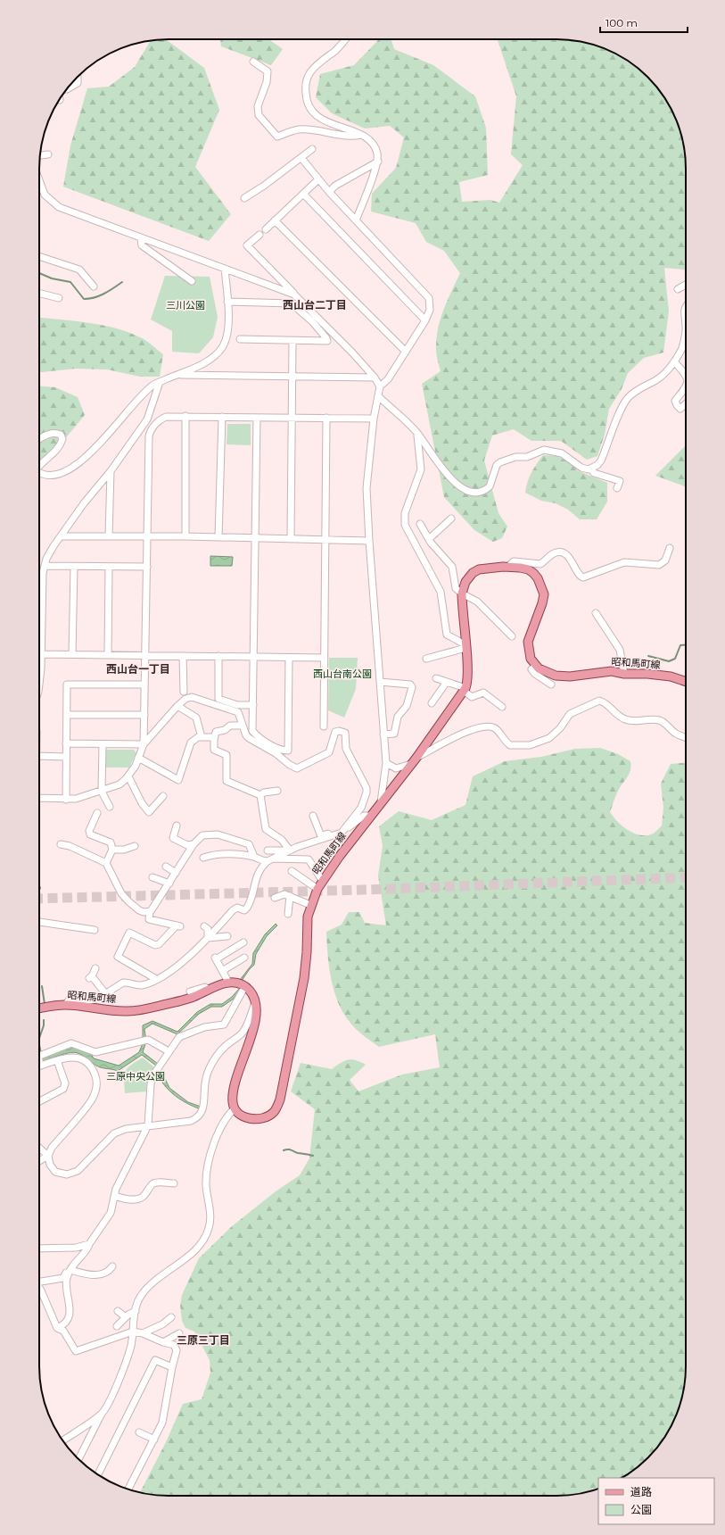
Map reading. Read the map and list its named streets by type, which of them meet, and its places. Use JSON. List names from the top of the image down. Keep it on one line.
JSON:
{"streets":{"main road":["昭和馬町線"]},"districts":["西山台二丁目","西山台一丁目","三原三丁目"],"parks":["三川公園","西山台南公園","三原中央公園"],"legend":["道路","公園"],"scale_bar":"100 m"}
